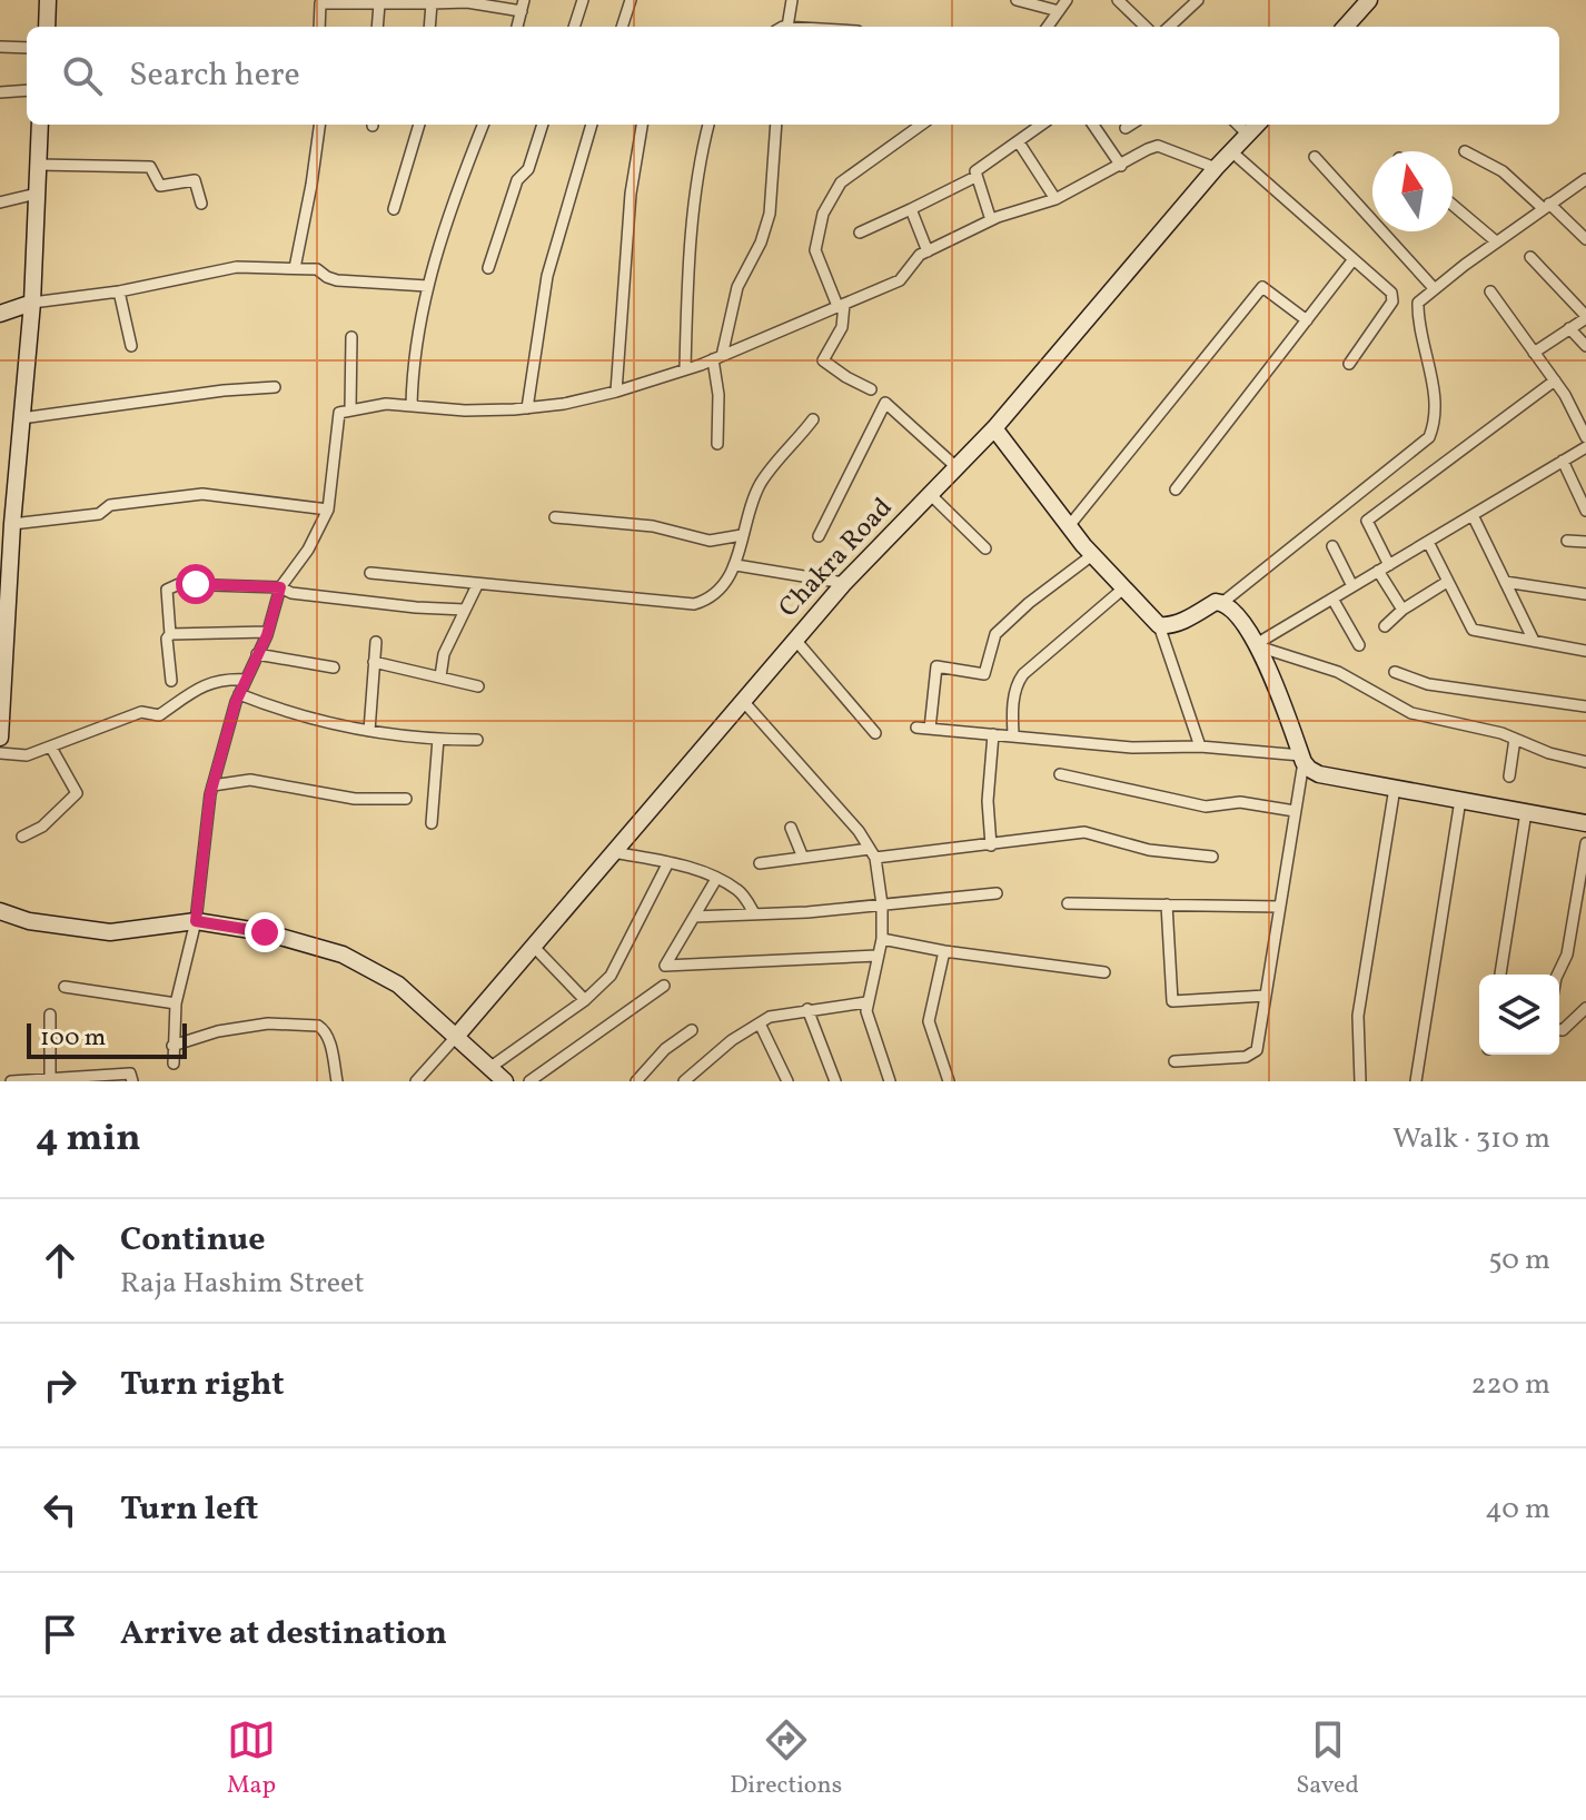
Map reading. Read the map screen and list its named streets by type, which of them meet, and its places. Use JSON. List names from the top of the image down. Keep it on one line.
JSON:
{"streets":{"main road":["Chakra Road"]},"scale_bar":"100 m","north":"top","page":{"search":"Search here","scale":"100 m","heading":["4 min","Walk · 310 m"],"list":[["Continue","Raja Hashim Street","50 m"],["Turn right","220 m"],["Turn left","40 m"],"Arrive at destination"],"nav":["Map","Directions","Saved"]}}
